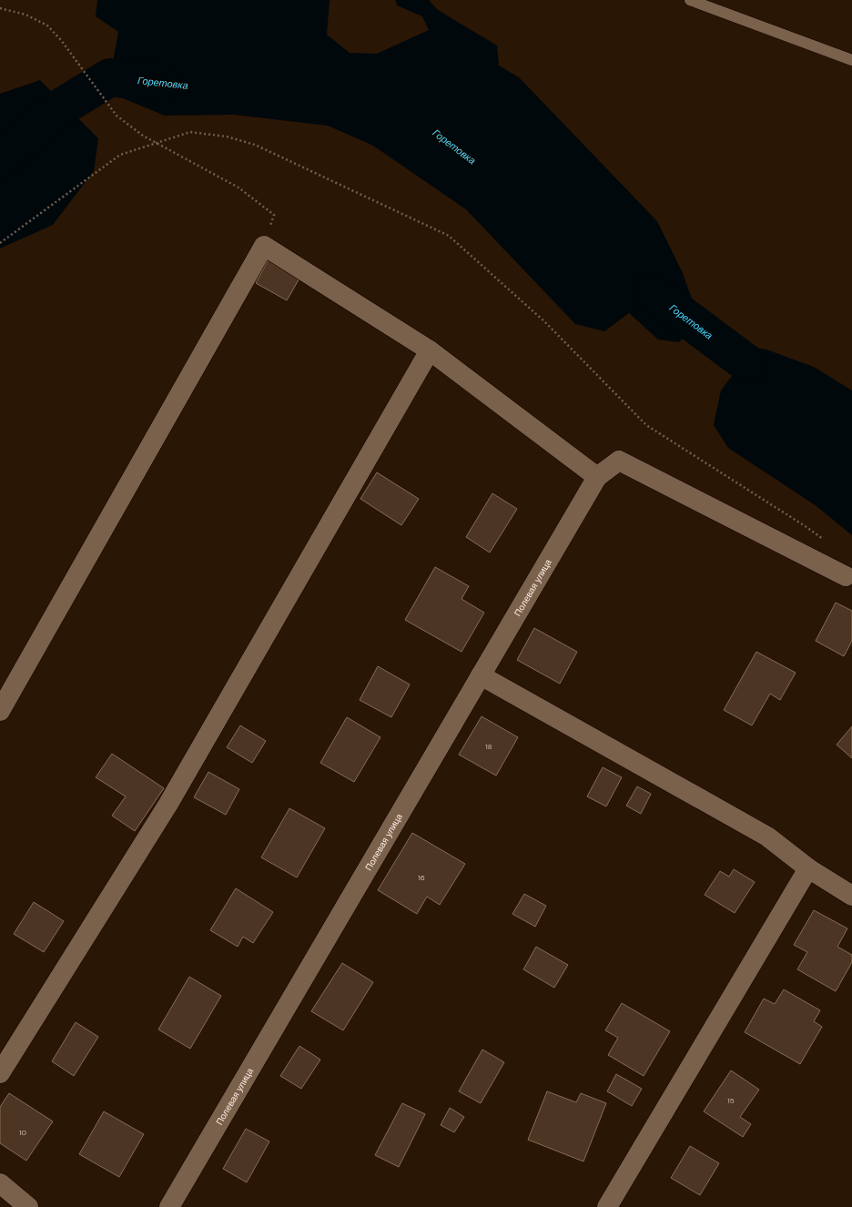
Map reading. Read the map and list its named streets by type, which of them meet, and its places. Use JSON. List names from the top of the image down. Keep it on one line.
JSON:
{"streets":{"street":["Полевая улица"]},"water":["Горетовка"],"house_numbers":["18","16","15","10"]}
